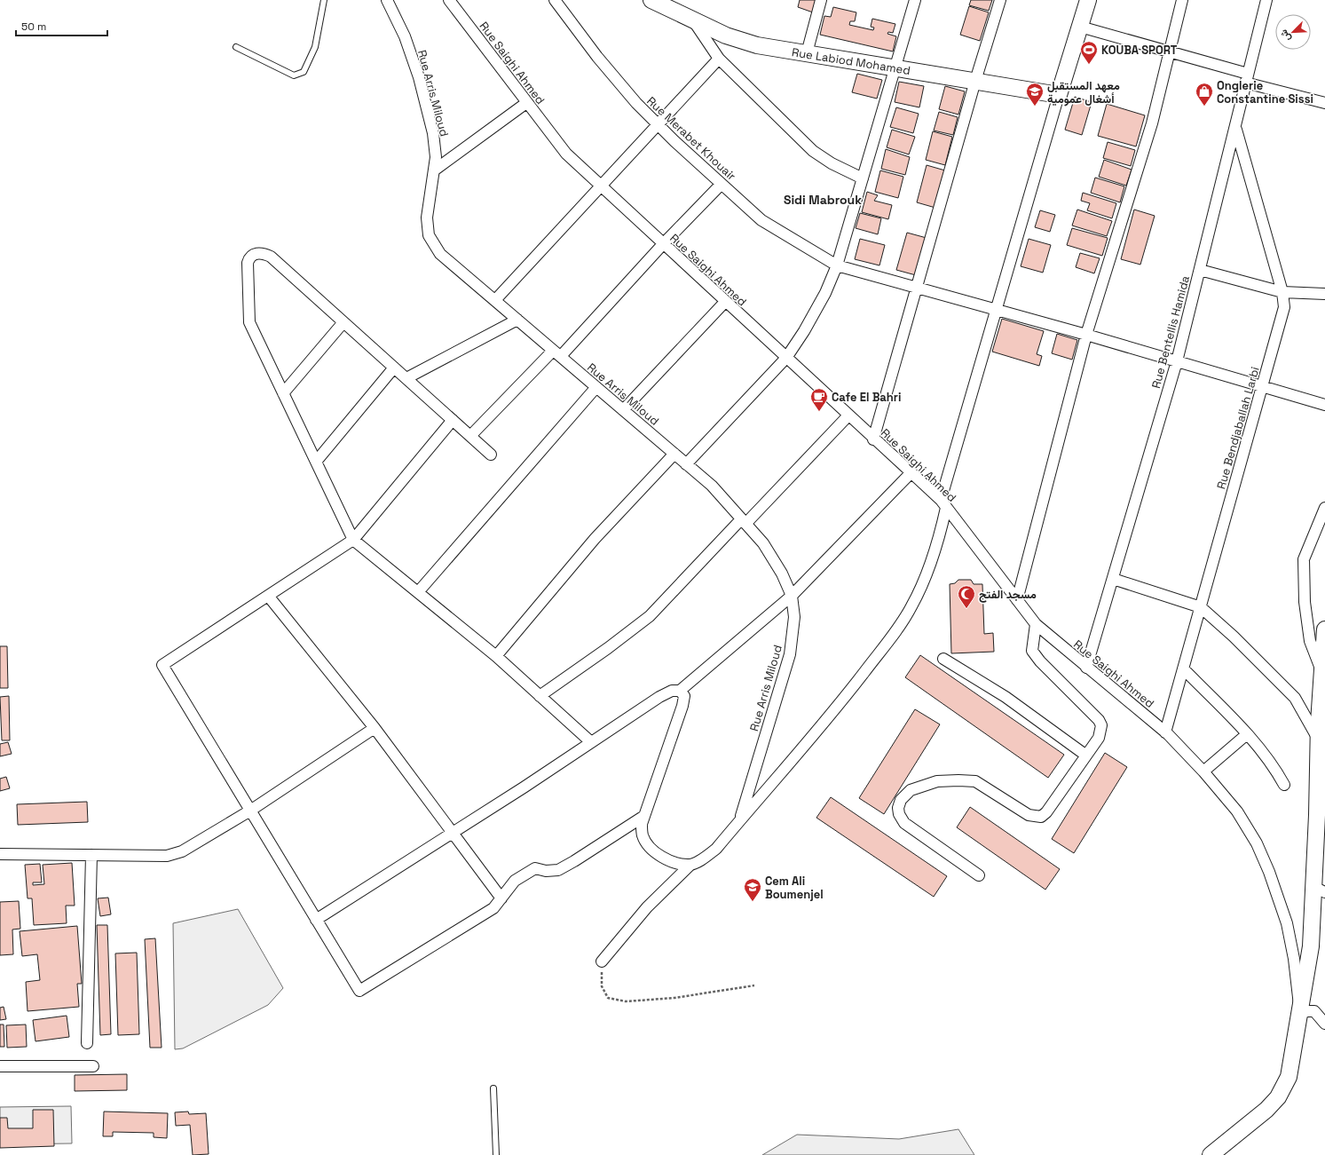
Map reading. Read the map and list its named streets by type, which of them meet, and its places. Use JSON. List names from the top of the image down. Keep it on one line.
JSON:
{"streets":{"street":["Rue Labiod Mohamed","Rue Saighi Ahmed","Rue Arris Miloud","Rue Merabet Khouair","Rue Bentellis Hamida","Rue Bendjaballah Larbi"]},"crossings":[["Rue Saighi Ahmed","Rue Bentellis Hamida"],["Rue Saighi Ahmed","Rue Bendjaballah Larbi"],["Rue Merabet Khouair","Rue Bentellis Hamida"],["Rue Merabet Khouair","Rue Bendjaballah Larbi"],["Rue Bentellis Hamida","Rue Bendjaballah Larbi"]],"districts":["Sidi Mabrouk"],"places":{"sports":["KOUBA SPORT"],"school or university":["معهد المستقبل أشغال عمومية","Cem Ali Boumenjel"],"shop":["Onglerie Constantine Sissi"],"cafe":["Cafe El Bahri"],"mosque":["مسجد الفتح"]},"scale_bar":"50 m","north":"bottom left"}
